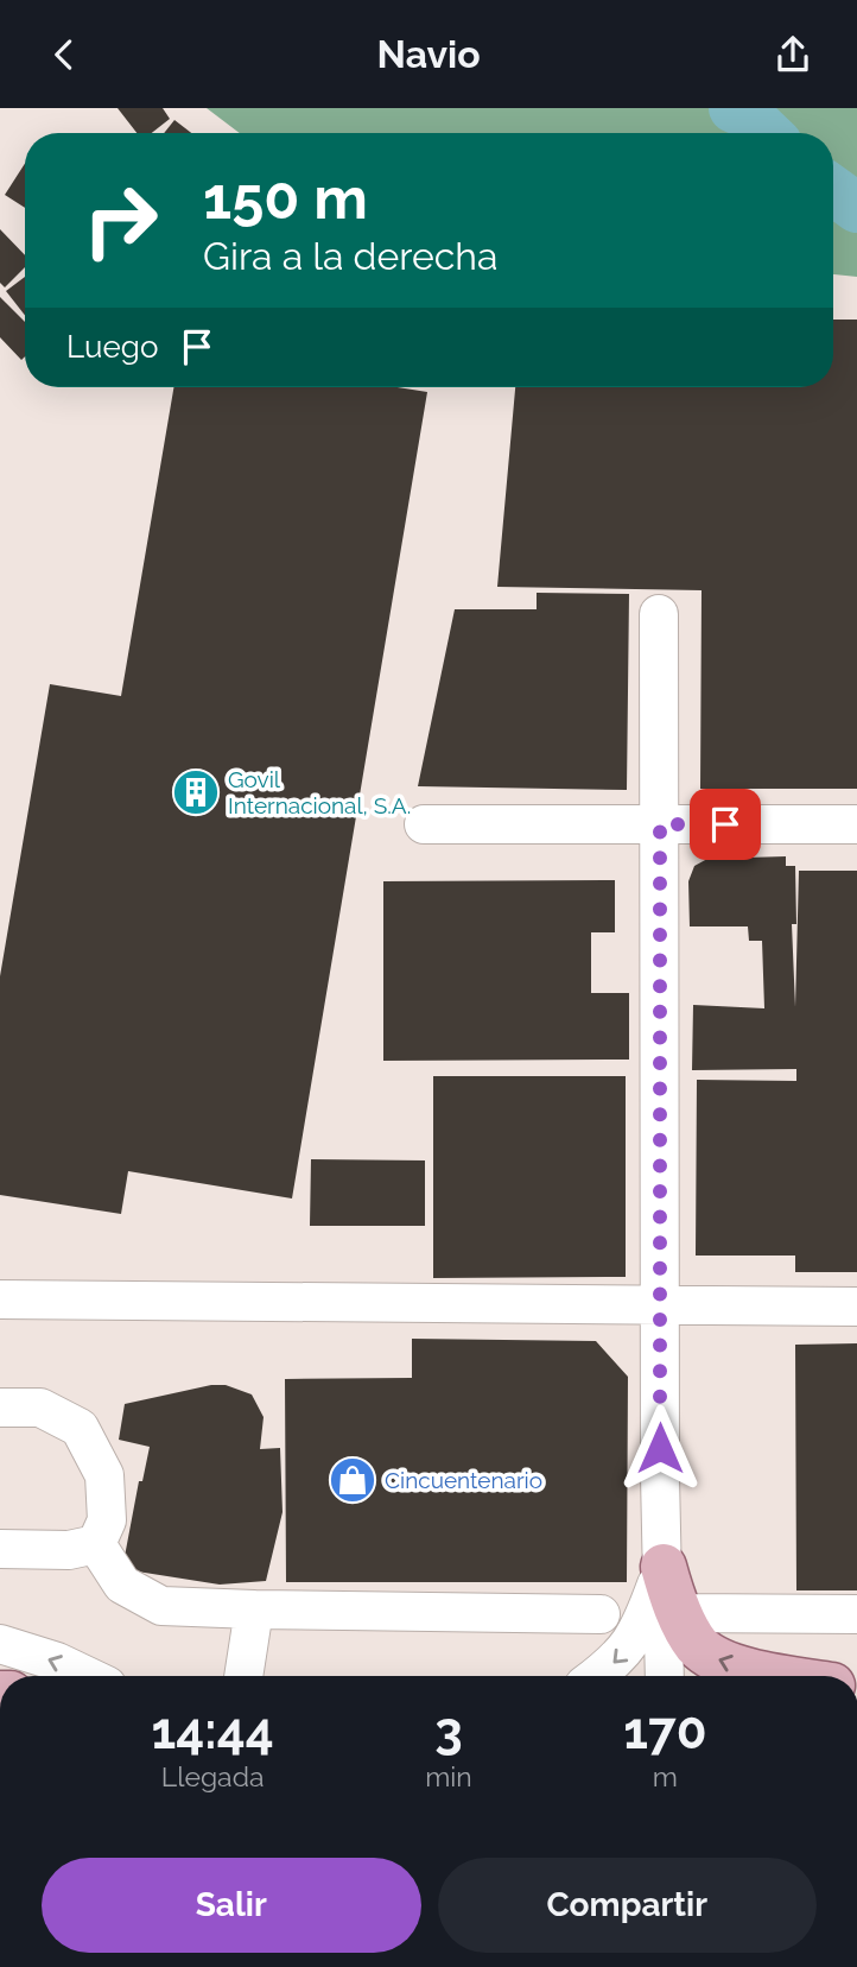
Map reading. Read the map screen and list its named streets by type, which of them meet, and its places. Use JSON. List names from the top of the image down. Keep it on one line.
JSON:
{"places":{"building":["Govil Internacional, S.A."],"shop":["Cincuentenario"]},"page":{"header":"Navio","turn":["150 m","Gira a la derecha"],"then":"Luego","eta":["14:44","Llegada","3","min","170","m"],"buttons":["Salir","Compartir"]}}
